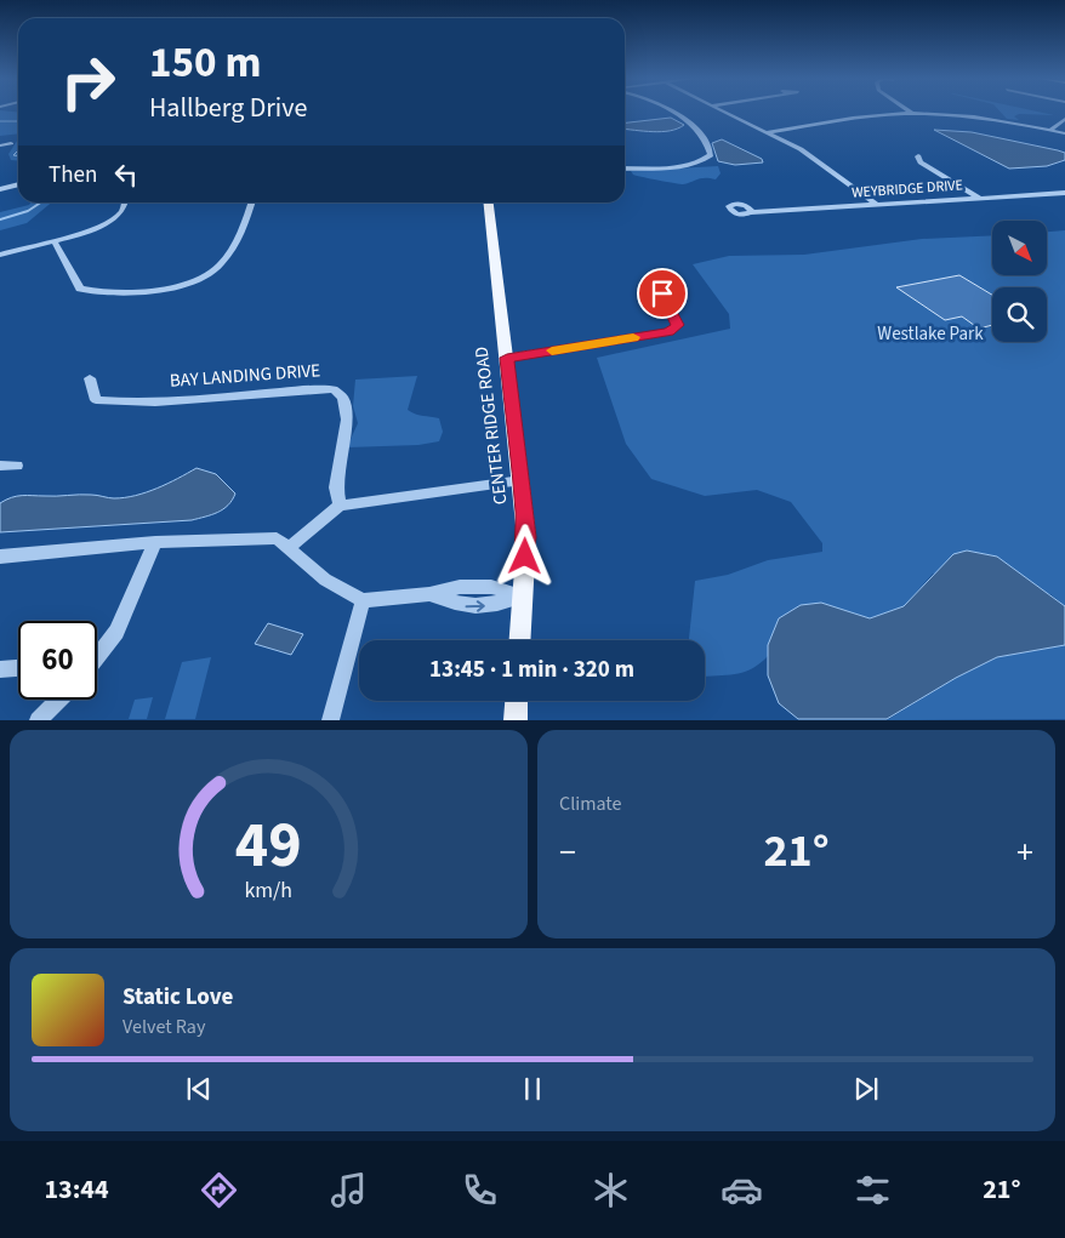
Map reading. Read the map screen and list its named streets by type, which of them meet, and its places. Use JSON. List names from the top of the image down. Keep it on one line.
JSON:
{"streets":{"main road":["CENTER RIDGE ROAD"],"street":["WEYBRIDGE DRIVE","BAY LANDING DRIVE"]},"parks":["Westlake Park"],"north":"bottom right","page":{"turn":["150 m","Hallberg Drive"],"then":"Then","limit":"60","trip":"13:45 · 1 min · 320 m","tile":"Climate","heat":["−","21°","+"],"song":["Static Love","Velvet Ray"],"tabs":["13:44","21°"],"gauge":["49","km/h"]}}
